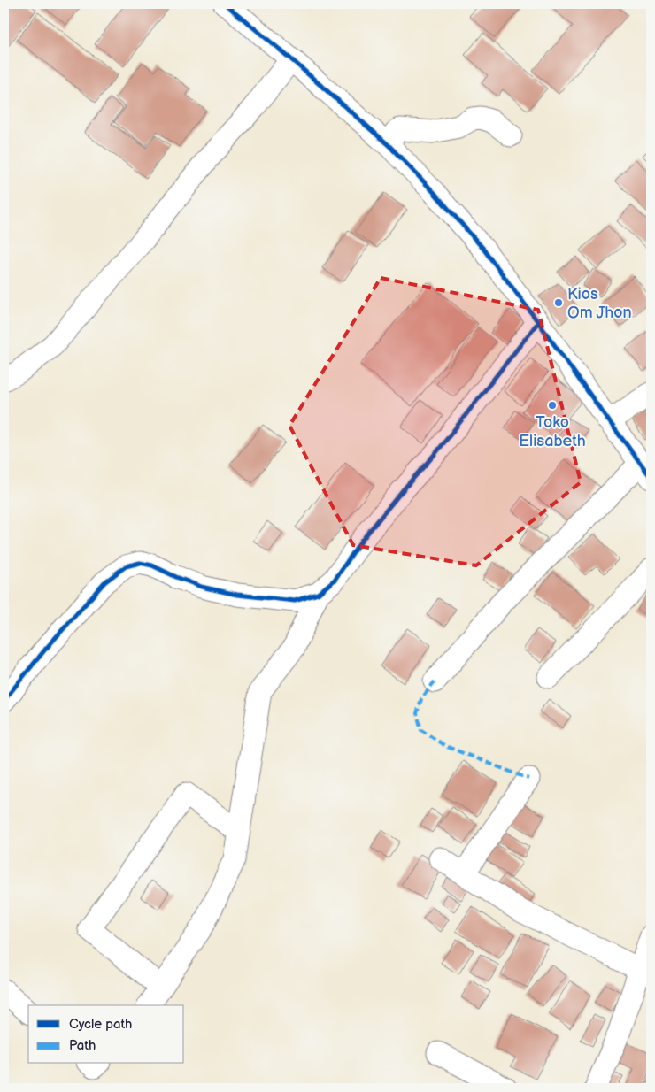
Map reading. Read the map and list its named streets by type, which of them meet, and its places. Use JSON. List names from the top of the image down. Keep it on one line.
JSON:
{"places":["Kios Om Jhon","Toko Elisabeth"],"legend":["Cycle path","Path"]}
